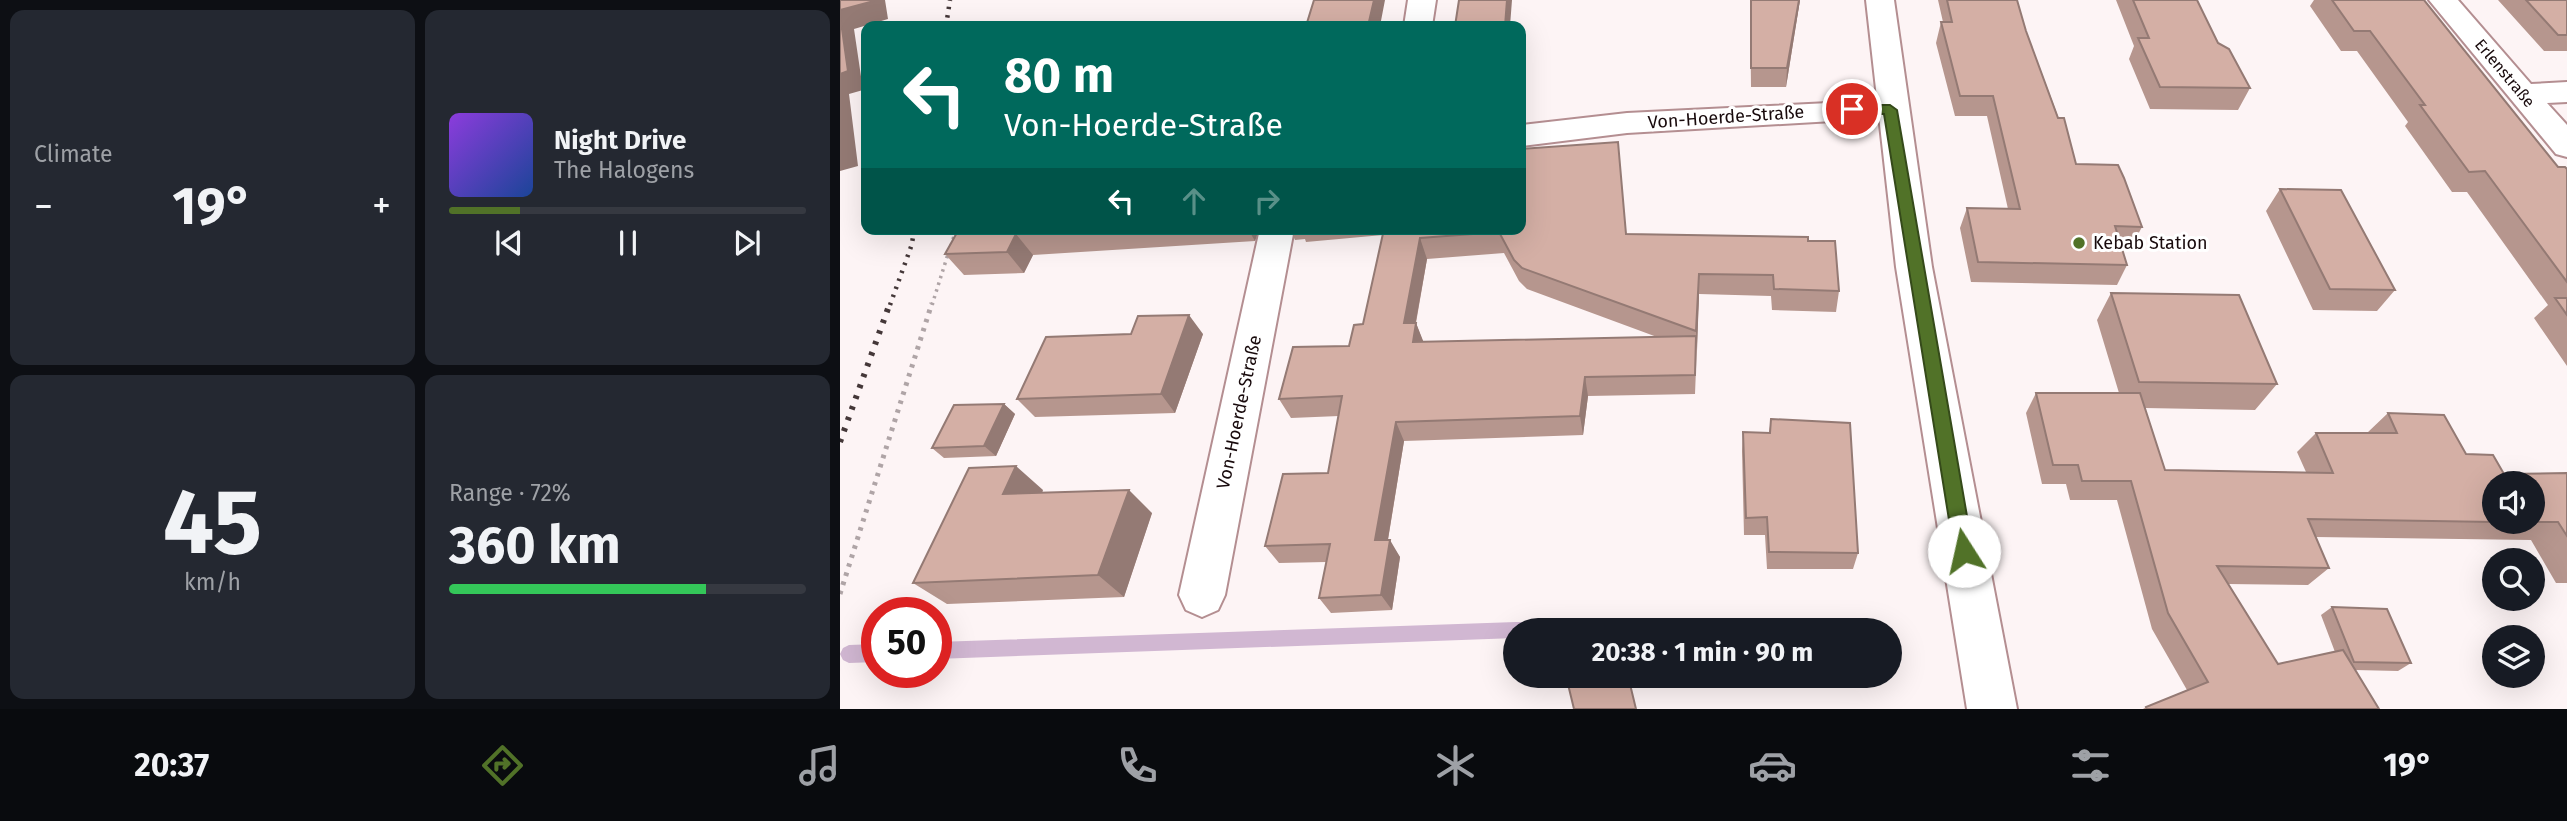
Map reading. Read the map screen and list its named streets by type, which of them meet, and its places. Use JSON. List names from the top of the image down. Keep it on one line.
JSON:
{"streets":{"street":["Erlenstraße","Von-Hoerde-Straße"]},"places":["Kebab Station"],"page":{"tile":["Climate",["45","km/h"],["Range · 72%","360 km"]],"turn":["80 m","Von-Hoerde-Straße"],"song":["Night Drive","The Halogens"],"heat":["−","19°","+"],"limit":"50","trip":"20:38 · 1 min · 90 m","tabs":["20:37","19°"]}}
